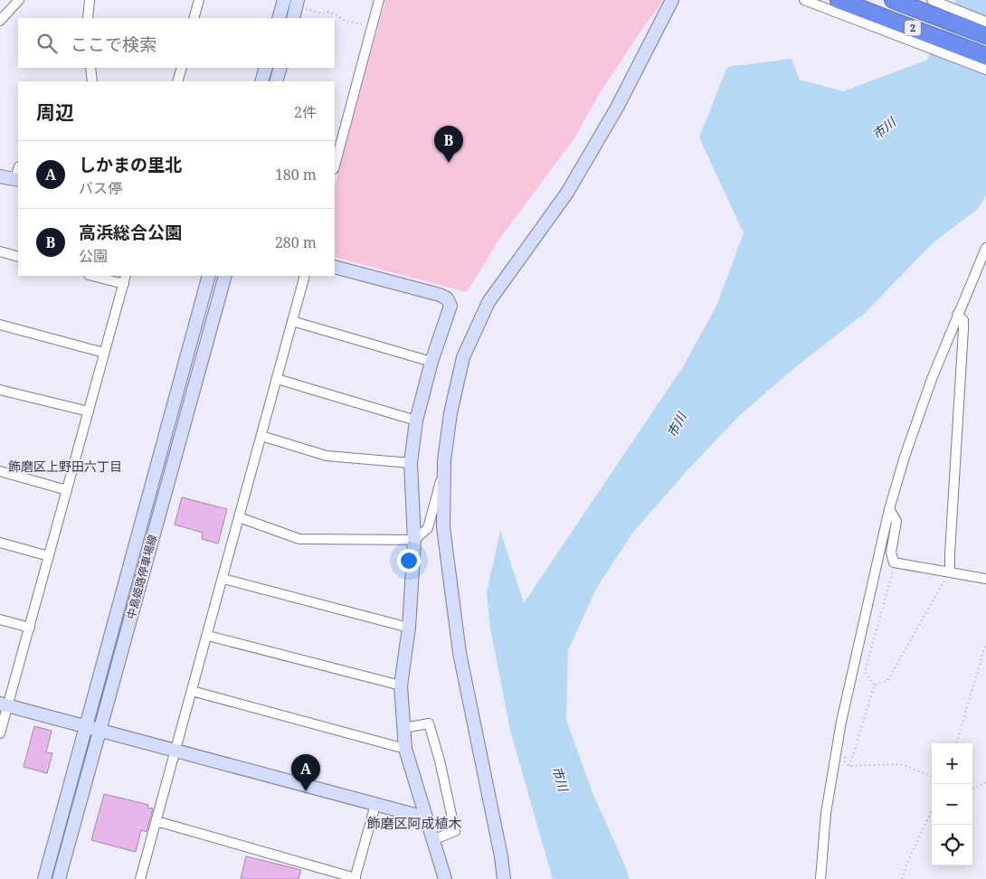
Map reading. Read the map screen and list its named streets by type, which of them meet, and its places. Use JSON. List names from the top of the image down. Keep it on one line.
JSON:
{"streets":{"highway":["2"],"street":["中島姫路停車場線"]},"districts":["飾磨区上野田六丁目","飾磨区阿成植木"],"water":["市川"],"page":{"search":"ここで検索","heading":["周辺","2件"],"pins":["B","A"],"list":[{"mark":"A","name":"しかまの里北","note":"バス停","value":"180 m"},{"mark":"B","name":"高浜総合公園","note":"公園","value":"280 m"}],"map_buttons":["+","−"]}}
